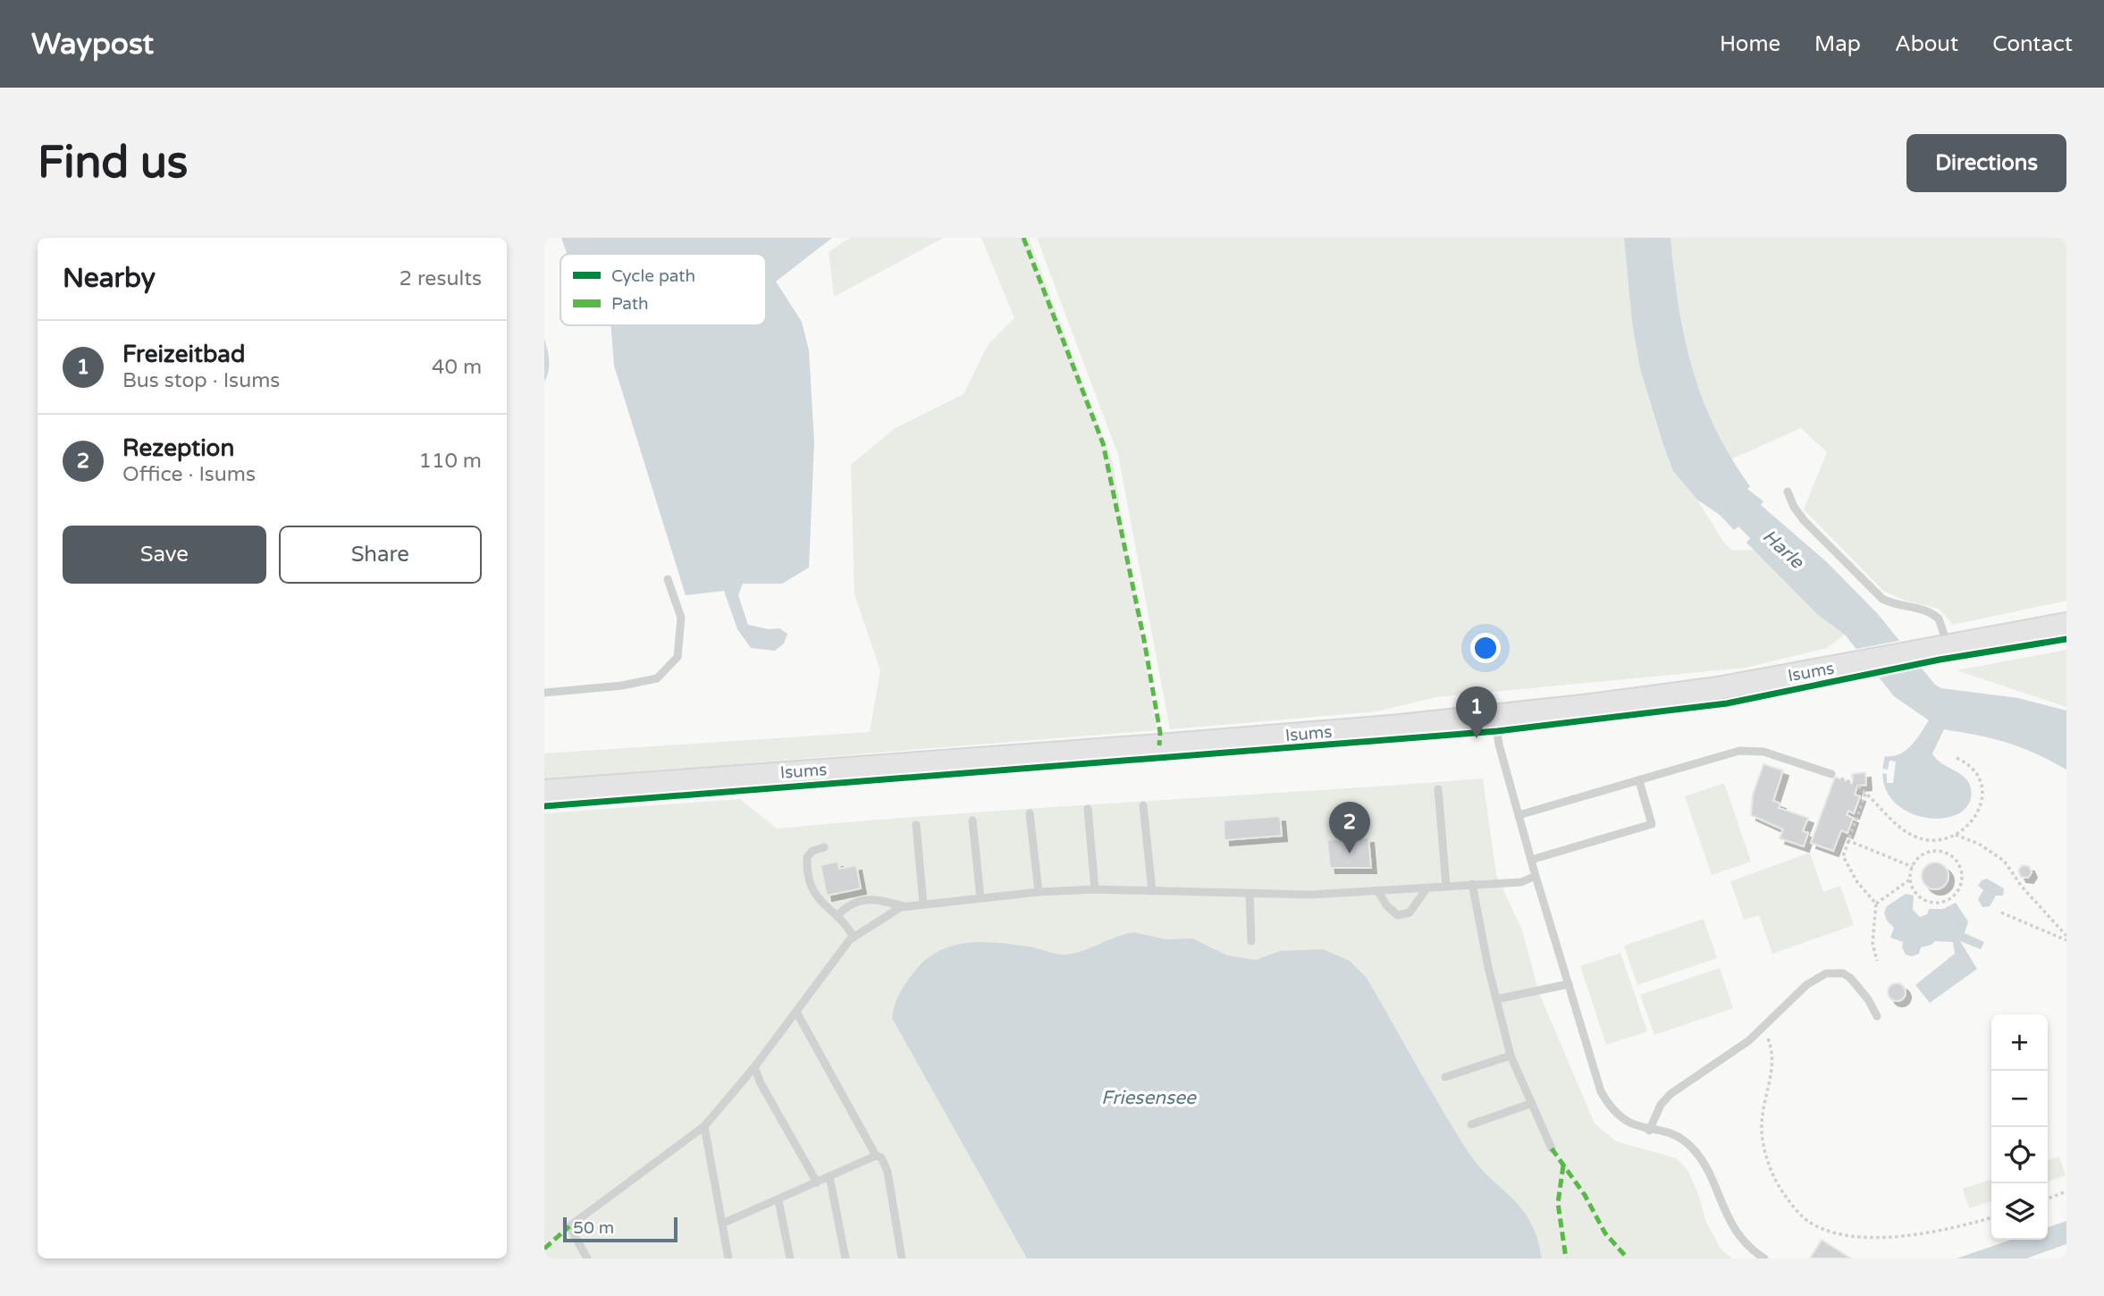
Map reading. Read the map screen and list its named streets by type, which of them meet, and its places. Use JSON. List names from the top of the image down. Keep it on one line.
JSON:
{"streets":{"main road":["Isums"]},"water":["Harle","Friesensee"],"legend":["Cycle path","Path"],"scale_bar":"50 m","page":{"header":"Waypost","nav":["Home","Map","About","Contact"],"buttons":["Directions",["Save","Share"]],"title":"Find us","heading":["Nearby","2 results"],"list":[{"mark":"1","name":"Freizeitbad","note":"Bus stop · Isums","value":"40 m"},{"mark":"2","name":"Rezeption","note":"Office · Isums","value":"110 m"}],"pins":["1","2"],"map_buttons":["+","−"],"scale":"50 m"}}
